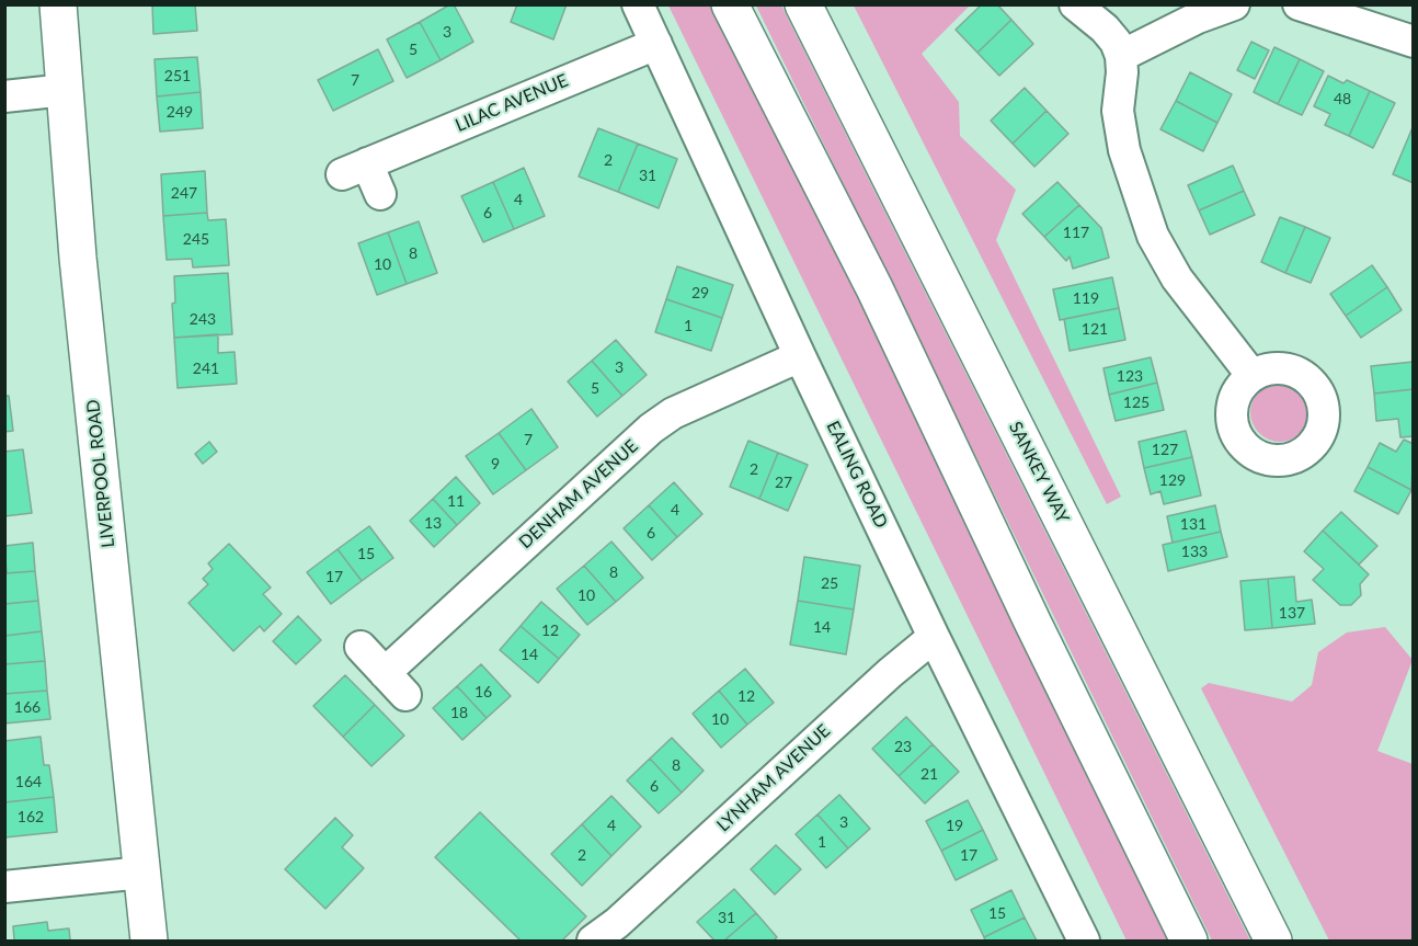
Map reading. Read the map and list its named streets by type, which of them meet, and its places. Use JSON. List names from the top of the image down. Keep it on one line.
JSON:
{"streets":{"main road":["SANKEY WAY","LIVERPOOL ROAD"],"street":["LILAC AVENUE","EALING ROAD","DENHAM AVENUE","LYNHAM AVENUE"]},"crossings":[["LILAC AVENUE","EALING ROAD"],["EALING ROAD","DENHAM AVENUE"],["EALING ROAD","LYNHAM AVENUE"]],"house_numbers":["3","5","251","7","48","249","2","31","247","4","6","117","245","8","10","29","119","243","1","121","3","241","123","5","125","7","127","9","2","129","27","11","4","13","131","6","133","15","8","17","25","10","137","14","12","14","16","12","166","18","10","23","8","21","164","6","162","3","4","19","1","2","17","15","31"]}
